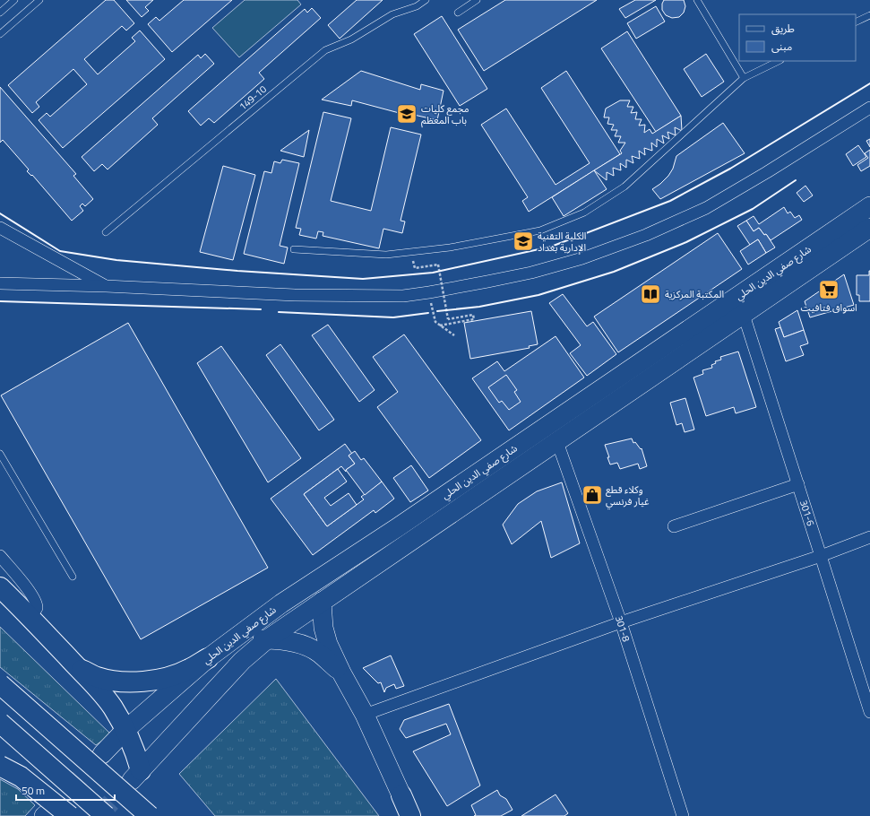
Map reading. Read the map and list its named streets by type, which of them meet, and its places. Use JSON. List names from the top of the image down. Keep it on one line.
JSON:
{"streets":{"main road":["شارع صفي الدين الحلي"],"street":["301-6","301-8"],"lane":["149-10"]},"crossings":[["شارع صفي الدين الحلي","301-6"],["شارع صفي الدين الحلي","301-8"]],"places":{"school or university":["مجمع كليات باب المعظم","الكلية التقنية الإدارية بغداد"],"supermarket":["اسواق فتافيت"],"library":["المكتبة المركزية"],"shop":["وكلاء قطع غيار فرنسي"]},"legend":["طريق","مبنى"],"scale_bar":"50 m"}
